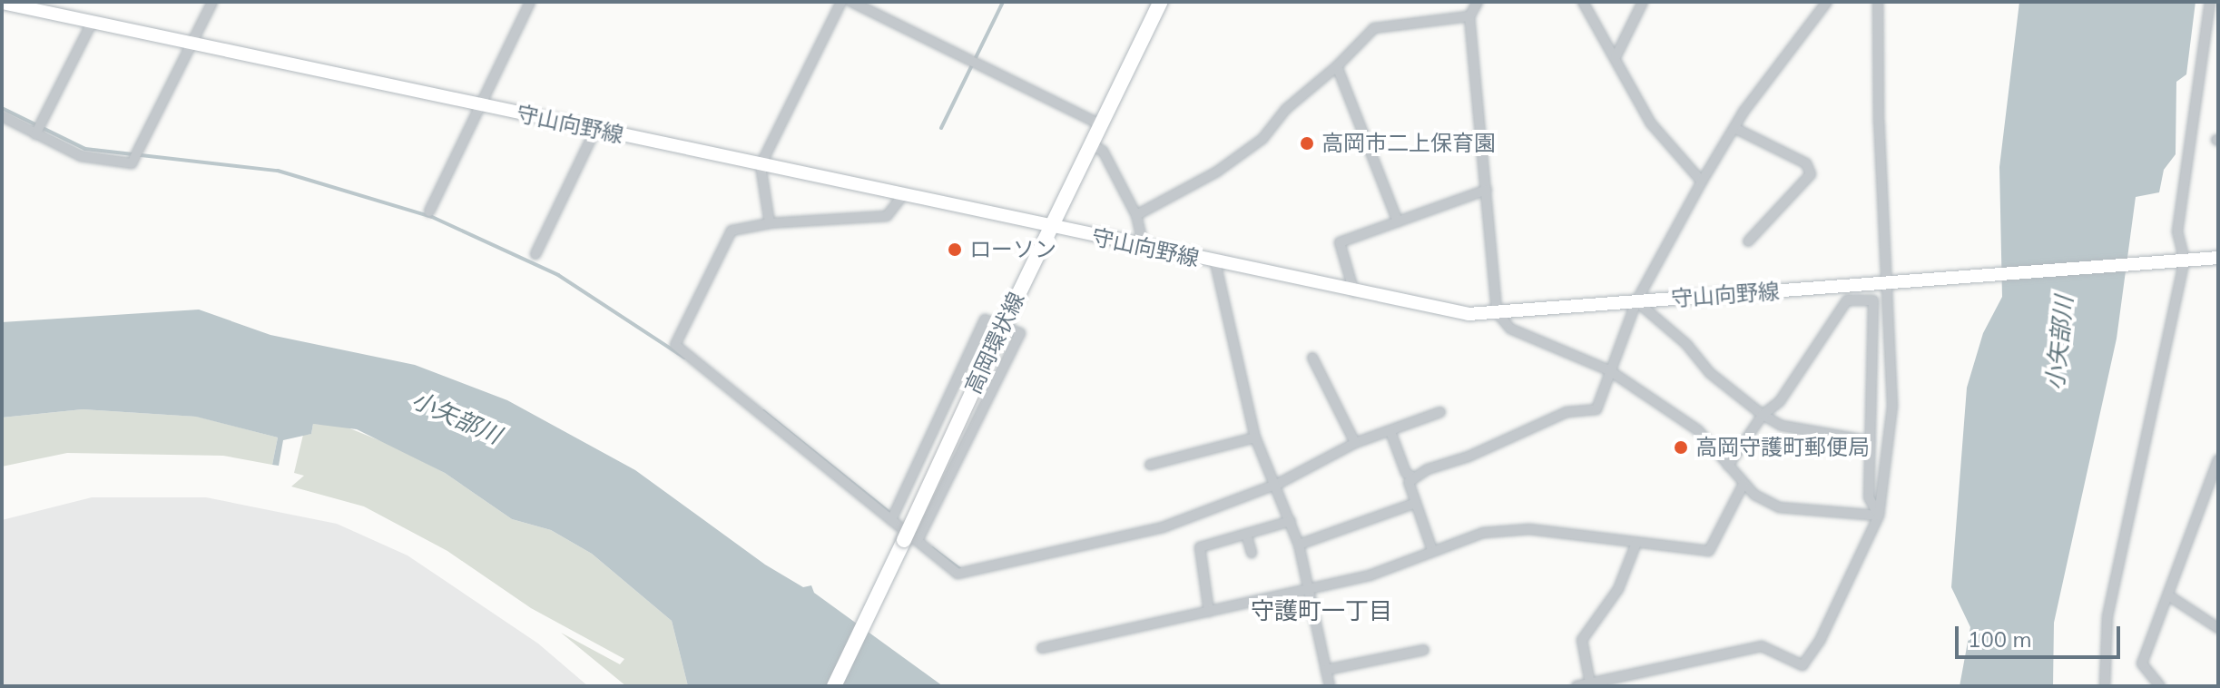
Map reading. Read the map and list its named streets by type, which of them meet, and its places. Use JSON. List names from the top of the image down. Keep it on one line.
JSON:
{"streets":{"main road":["守山向野線","高岡環状線"]},"crossings":[["守山向野線","高岡環状線"]],"districts":["守護町一丁目"],"water":["小矢部川"],"places":["高岡市二上保育園","ローソン","高岡守護町郵便局"],"scale_bar":"100 m"}
